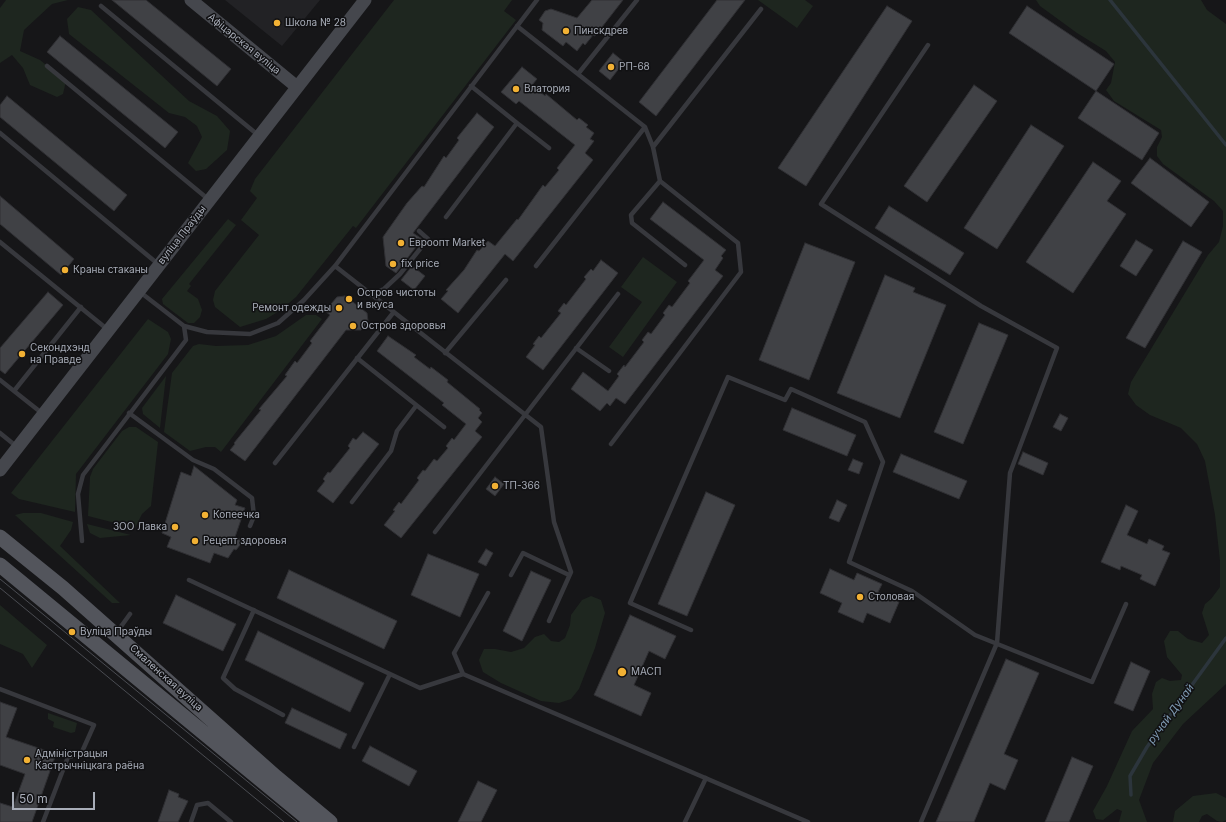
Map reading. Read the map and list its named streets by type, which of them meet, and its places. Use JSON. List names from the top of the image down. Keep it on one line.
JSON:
{"streets":{"main road":["Афіцэрская вуліца","вуліца Праўды","Смаленская вуліца"]},"crossings":[["Афіцэрская вуліца","вуліца Праўды"]],"water":["ручай Дунай"],"places":["Школа № 28","Пинскдрев","РП-68","Влатория","Евроопт Market","fix price","Краны стаканы","Остров чистоты и вкуса","Ремонт одежды","Остров здоровья","Секондхэнд на Правде","ТП-366","Копеечка","ЗОО Лавка","Рецепт здоровья","Столовая","Вуліца Праўды","МАСП","Адміністрацыя Кастрычніцкага раёна"],"scale_bar":"50 m"}
